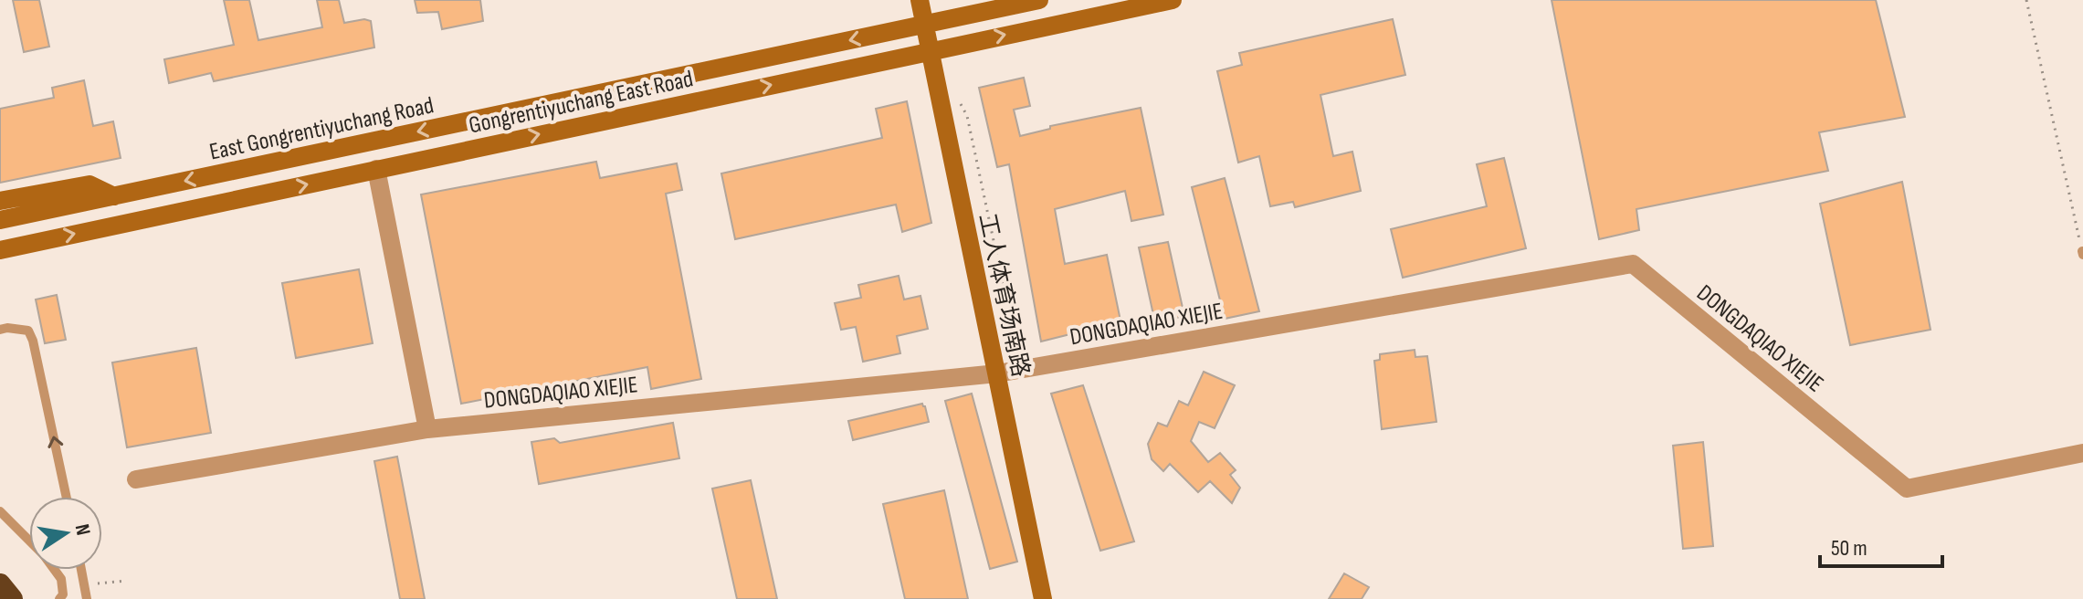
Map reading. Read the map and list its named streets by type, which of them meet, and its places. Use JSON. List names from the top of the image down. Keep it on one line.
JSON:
{"streets":{"main road":["Gongrentiyuchang East Road","East Gongrentiyuchang Road","工人体育场南路"],"street":["DONGDAQIAO XIEJIE"]},"crossings":[["Gongrentiyuchang East Road","工人体育场南路"],["East Gongrentiyuchang Road","工人体育场南路"],["工人体育场南路","DONGDAQIAO XIEJIE"]],"one_way":["Gongrentiyuchang East Road","East Gongrentiyuchang Road"],"scale_bar":"50 m","north":"right"}
